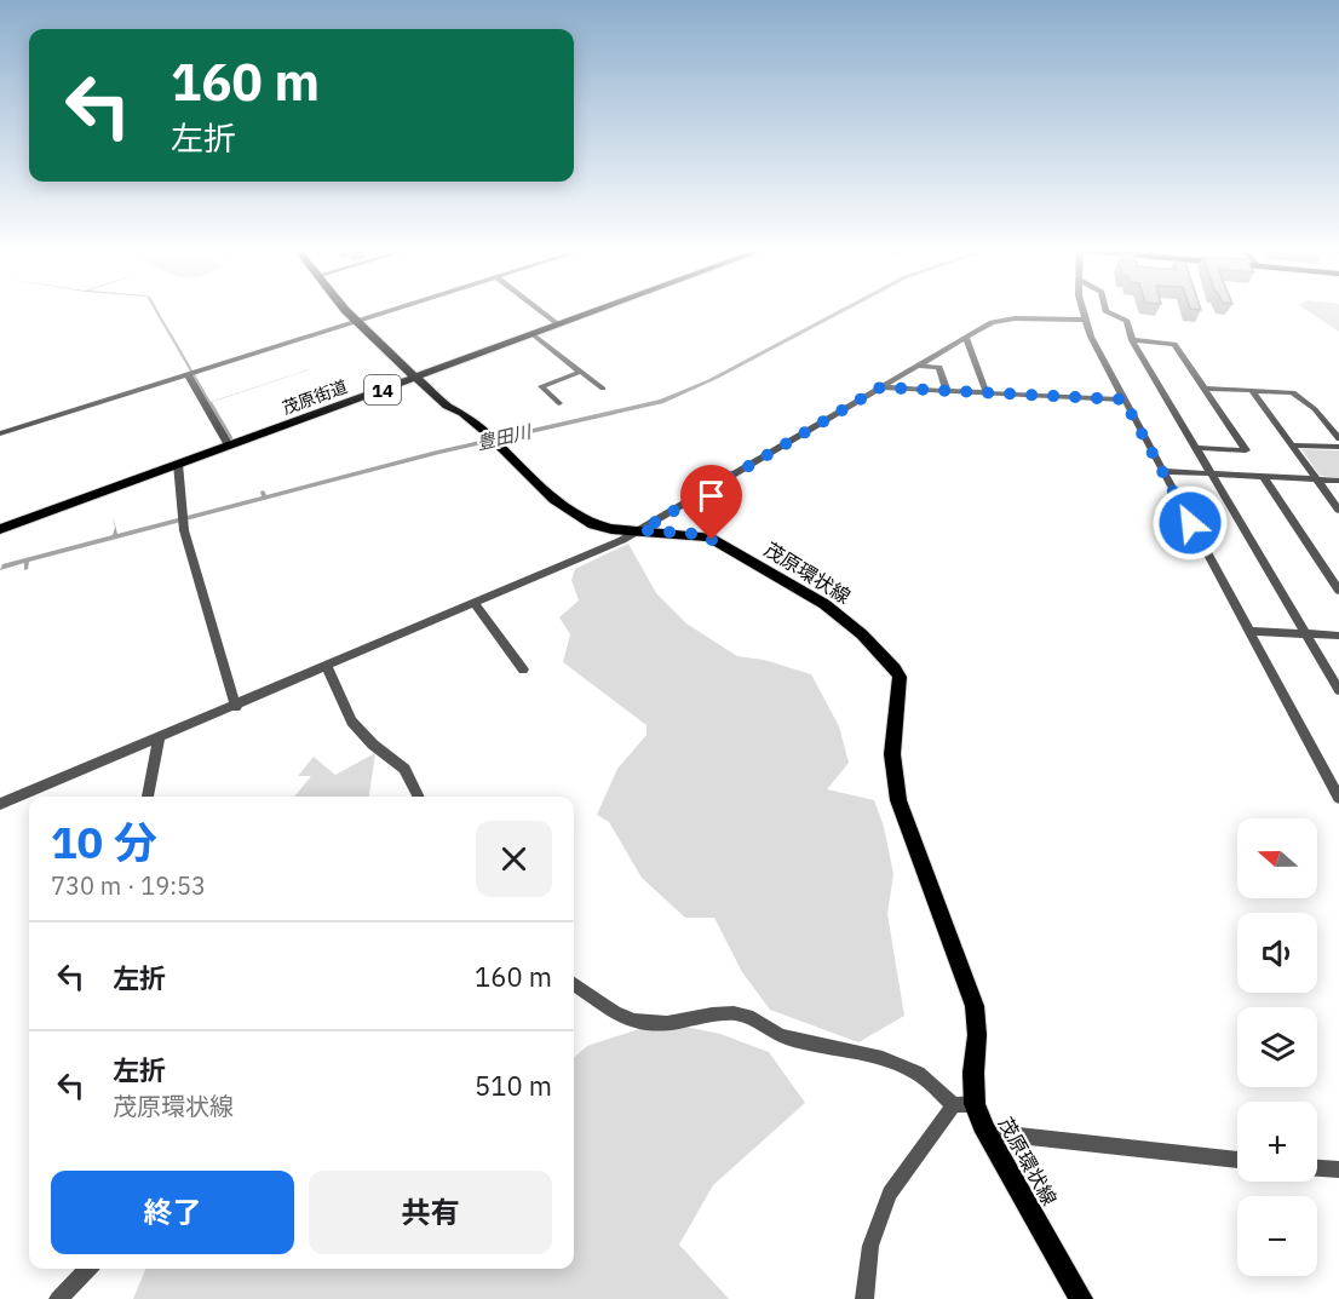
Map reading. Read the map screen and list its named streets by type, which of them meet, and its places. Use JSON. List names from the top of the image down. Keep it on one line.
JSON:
{"streets":{"main road":["14","茂原街道","茂原環状線"]},"crossings":[["茂原街道","茂原環状線"]],"water":["豊田川"],"north":"left","page":{"turn":["160 m","左折"],"heading":["10 分","730 m · 19:53"],"map_buttons":["+","−"],"list":[{"name":"左折","value":"160 m"},{"name":"左折","note":"茂原環状線","value":"510 m"}],"buttons":["終了","共有"]}}
